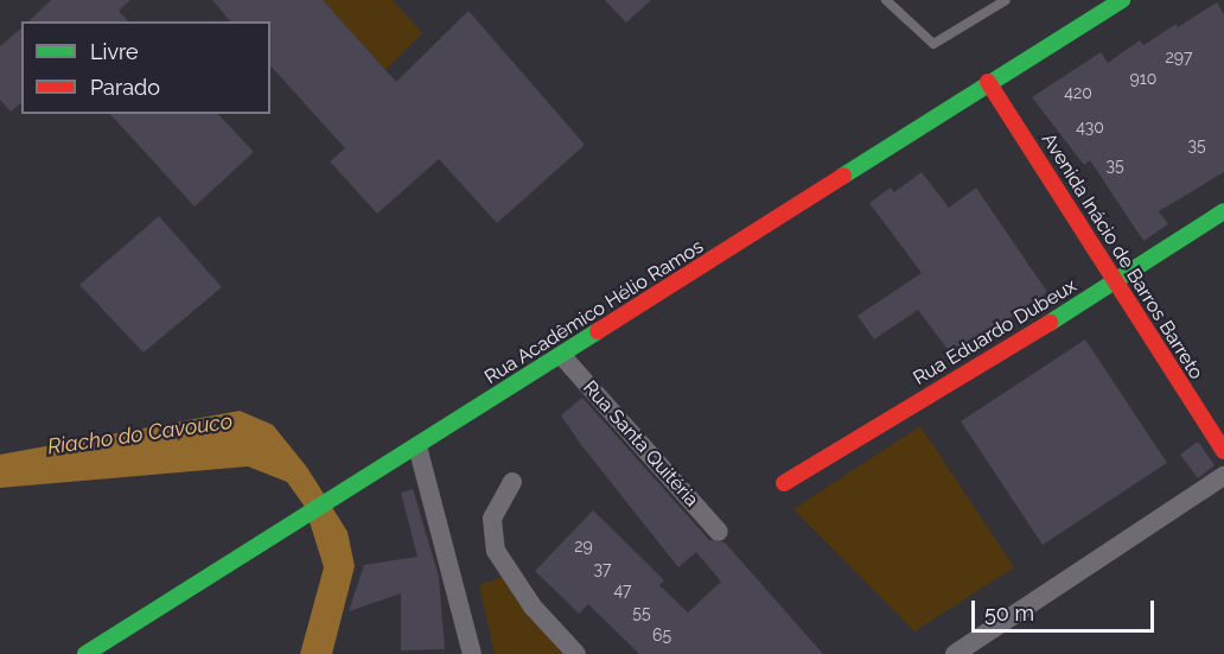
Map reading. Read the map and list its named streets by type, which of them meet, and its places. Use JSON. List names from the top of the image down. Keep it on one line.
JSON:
{"streets":{"street":["Avenida Inácio de Barros Barreto","Rua Acadêmico Hélio Ramos","Rua Eduardo Dubeux","Rua Santa Quitéria"]},"crossings":[["Avenida Inácio de Barros Barreto","Rua Acadêmico Hélio Ramos"],["Avenida Inácio de Barros Barreto","Rua Eduardo Dubeux"],["Rua Acadêmico Hélio Ramos","Rua Santa Quitéria"]],"water":["Riacho do Cavouco"],"house_numbers":["297","910","420","430","35","35","29","37","47","55","65"],"legend":["Livre","Parado"],"scale_bar":"50 m"}
